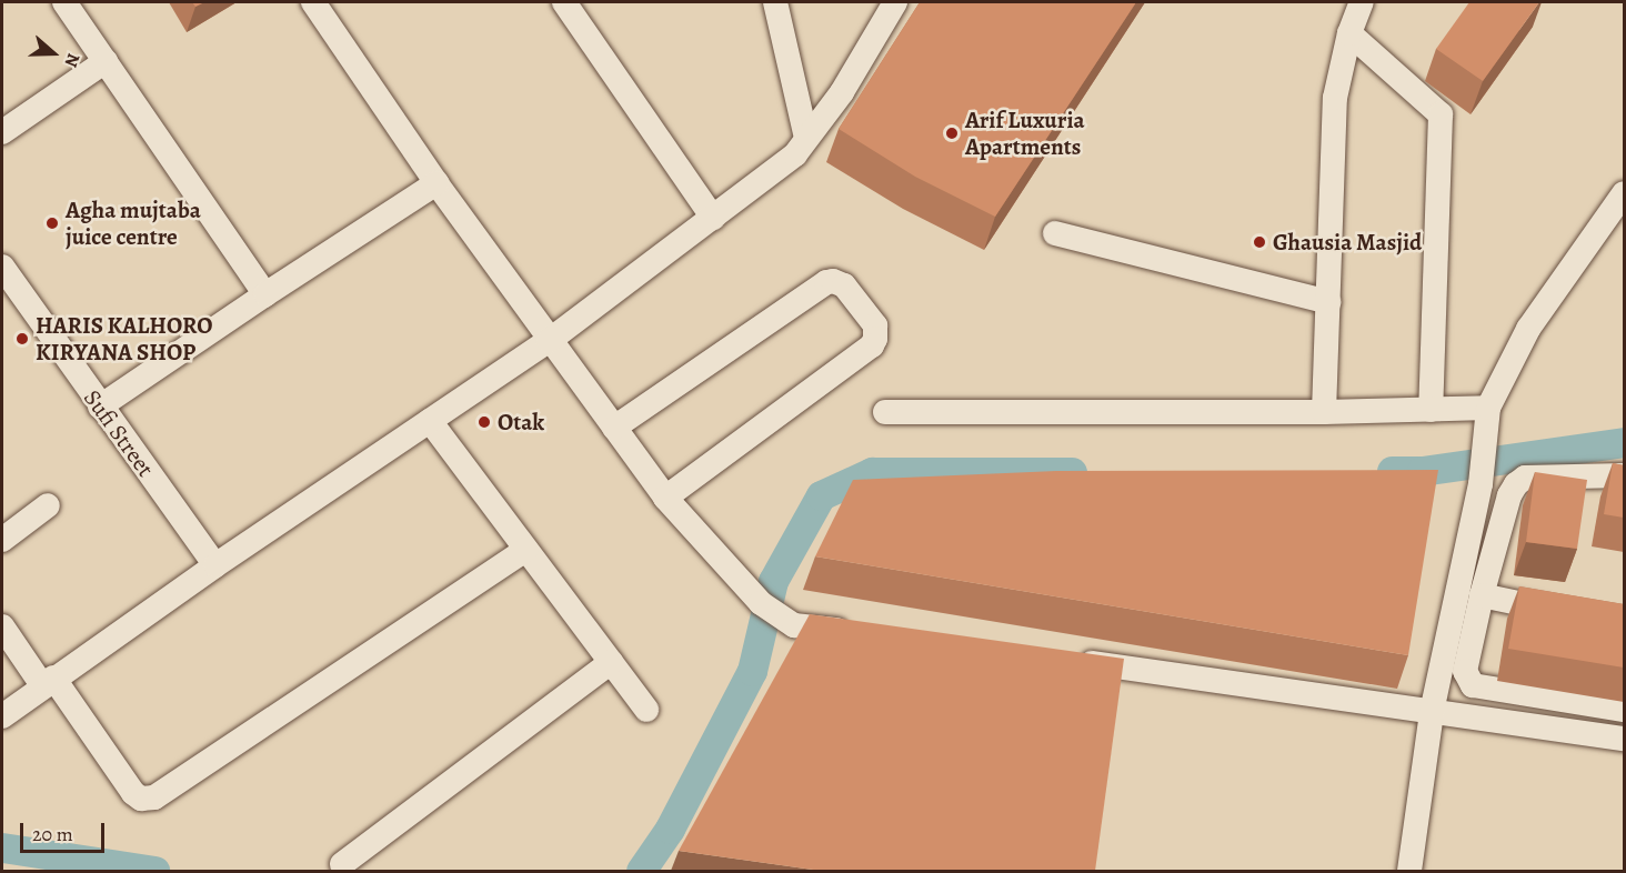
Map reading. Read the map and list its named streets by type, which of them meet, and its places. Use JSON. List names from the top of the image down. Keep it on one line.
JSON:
{"streets":{"street":["Sufi Street"]},"places":["Arif Luxuria Apartments","Agha mujtaba juice centre","Ghausia Masjid","HARIS KALHORO KIRYANA SHOP","Otak"],"scale_bar":"20 m","north":"right"}
